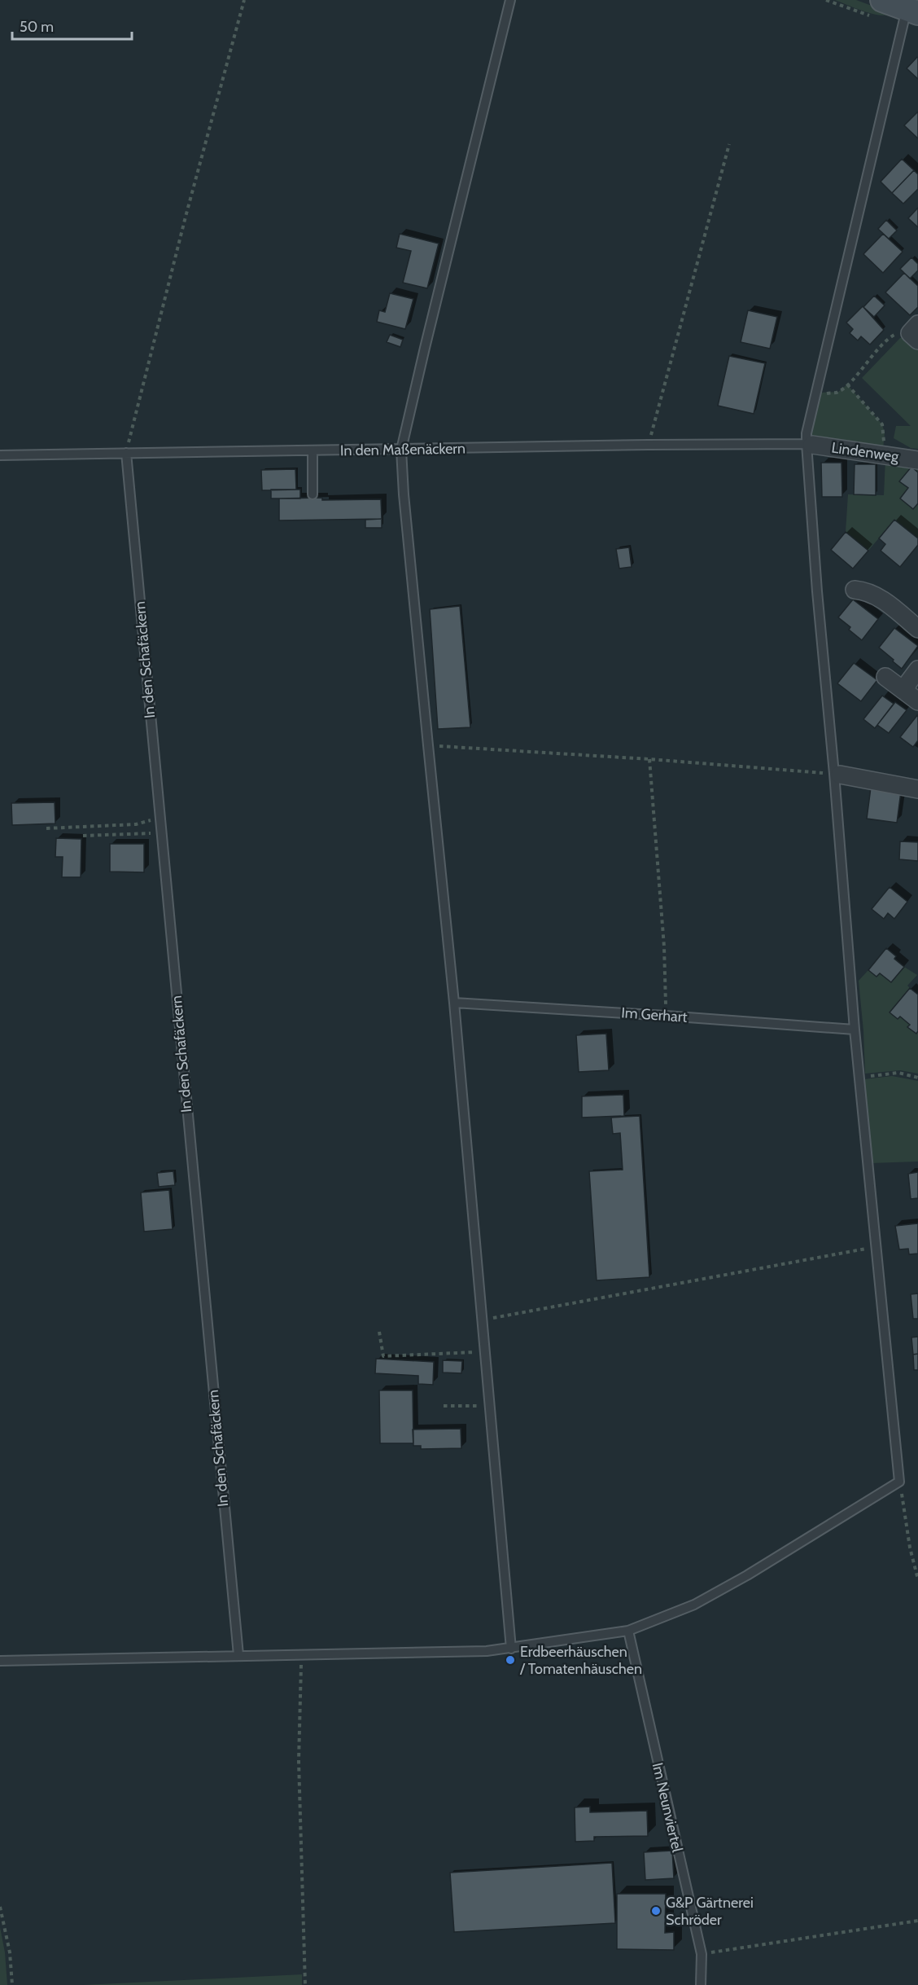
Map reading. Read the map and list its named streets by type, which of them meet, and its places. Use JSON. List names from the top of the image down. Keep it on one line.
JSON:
{"streets":{"street":["Lindenweg"],"lane":["In den Maßenäckern","In den Schafäckern","Im Gerhart","Im Neunviertel"]},"crossings":[["In den Maßenäckern","Lindenweg"],["In den Maßenäckern","In den Schafäckern"]],"places":["Erdbeerhäuschen / Tomatenhäuschen","G&P Gärtnerei Schröder"],"scale_bar":"50 m"}
